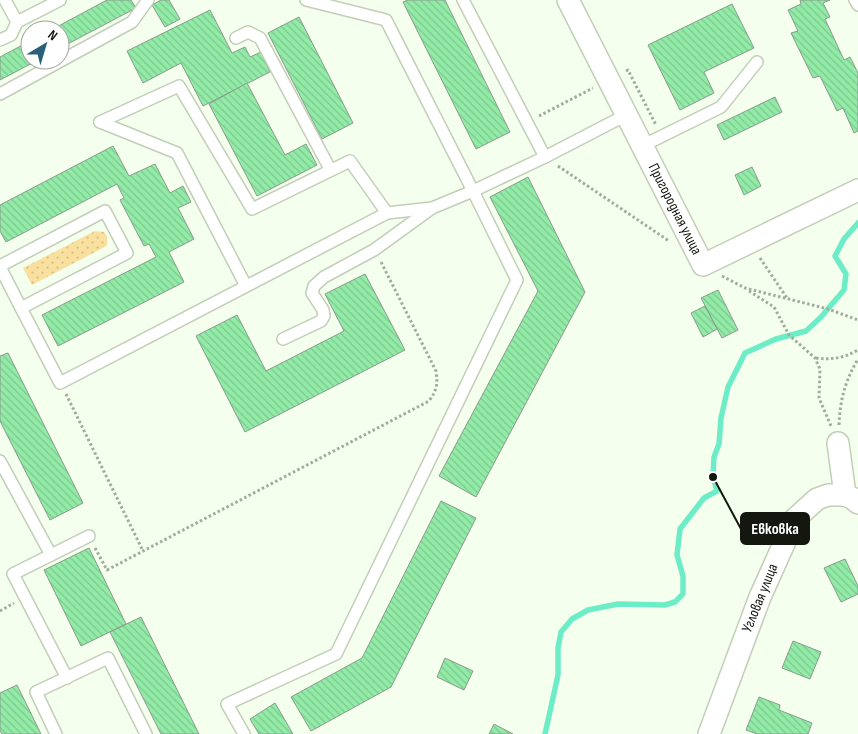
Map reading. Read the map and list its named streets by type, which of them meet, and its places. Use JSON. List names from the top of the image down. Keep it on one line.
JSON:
{"streets":{"street":["Пригородная улица","Угловая улица"]},"places":["Евковка"],"north":"top right"}
